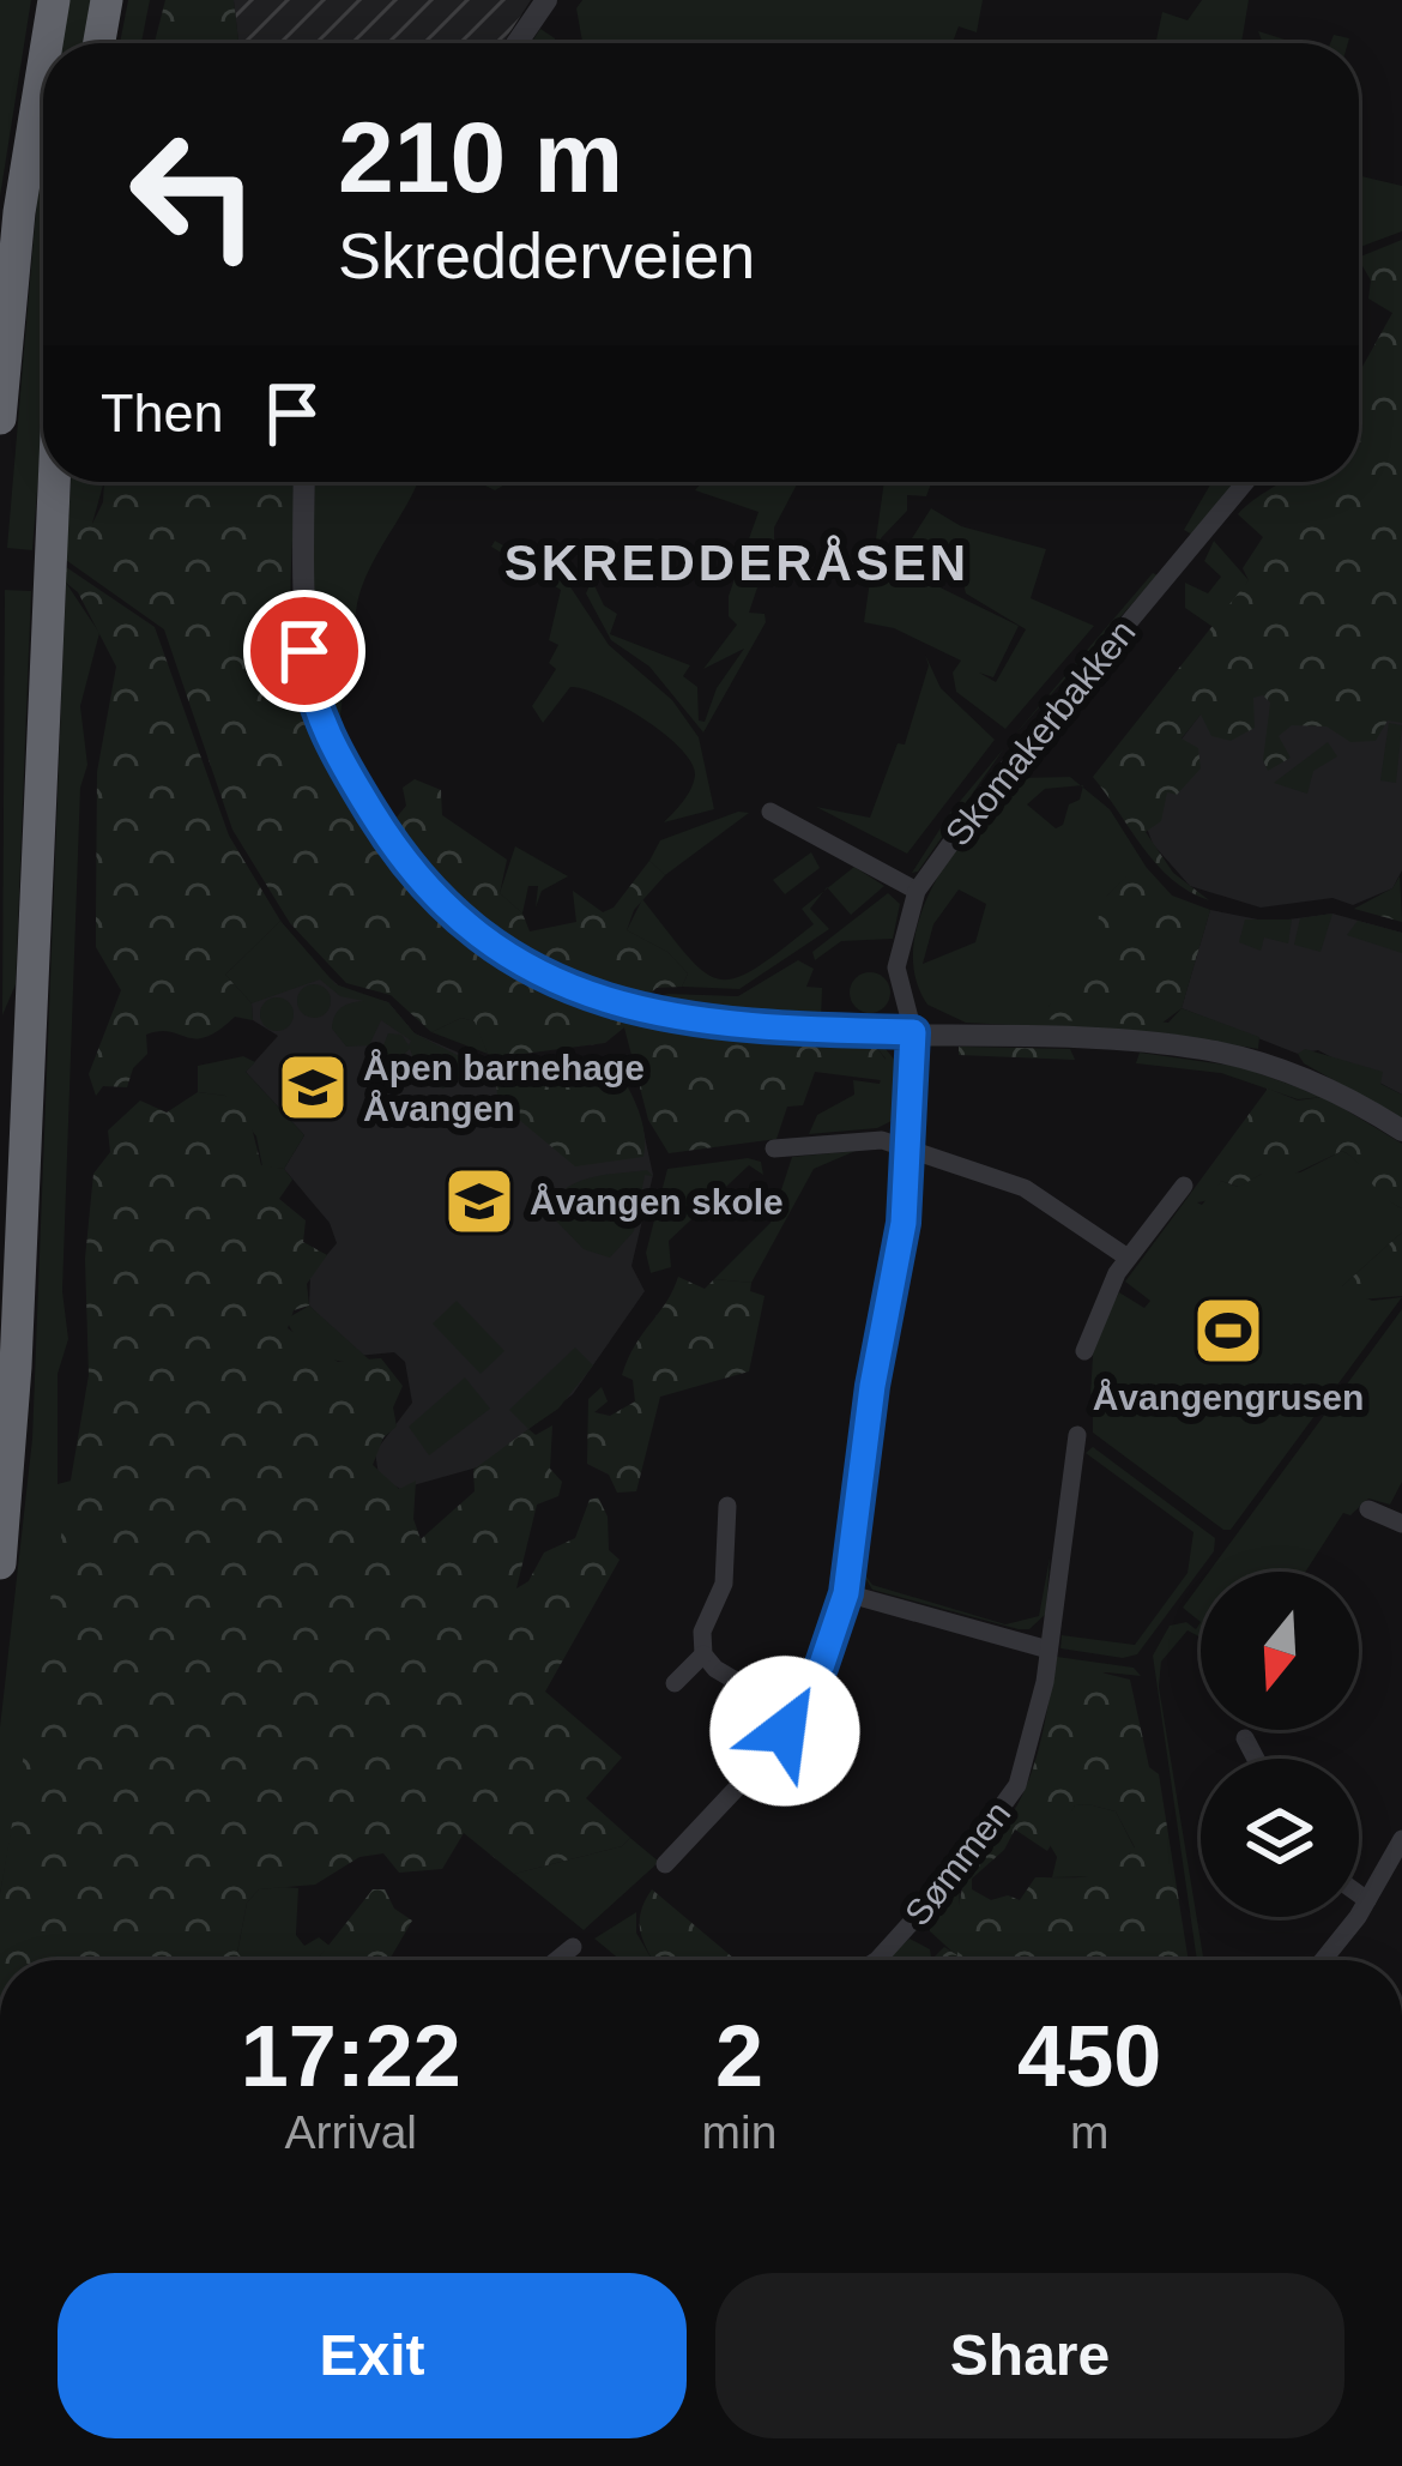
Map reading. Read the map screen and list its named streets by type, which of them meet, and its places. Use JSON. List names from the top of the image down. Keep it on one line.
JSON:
{"streets":{"street":["Skomakerbakken","Sømmen"]},"districts":["SKREDDERÅSEN"],"places":{"school or university":["Åpen barnehage Åvangen","Åvangen skole"],"sports":["Åvangengrusen"]},"north":"bottom","page":{"turn":["210 m","Skredderveien"],"then":"Then","eta":["17:22","Arrival","2","min","450","m"],"buttons":["Exit","Share"]}}
